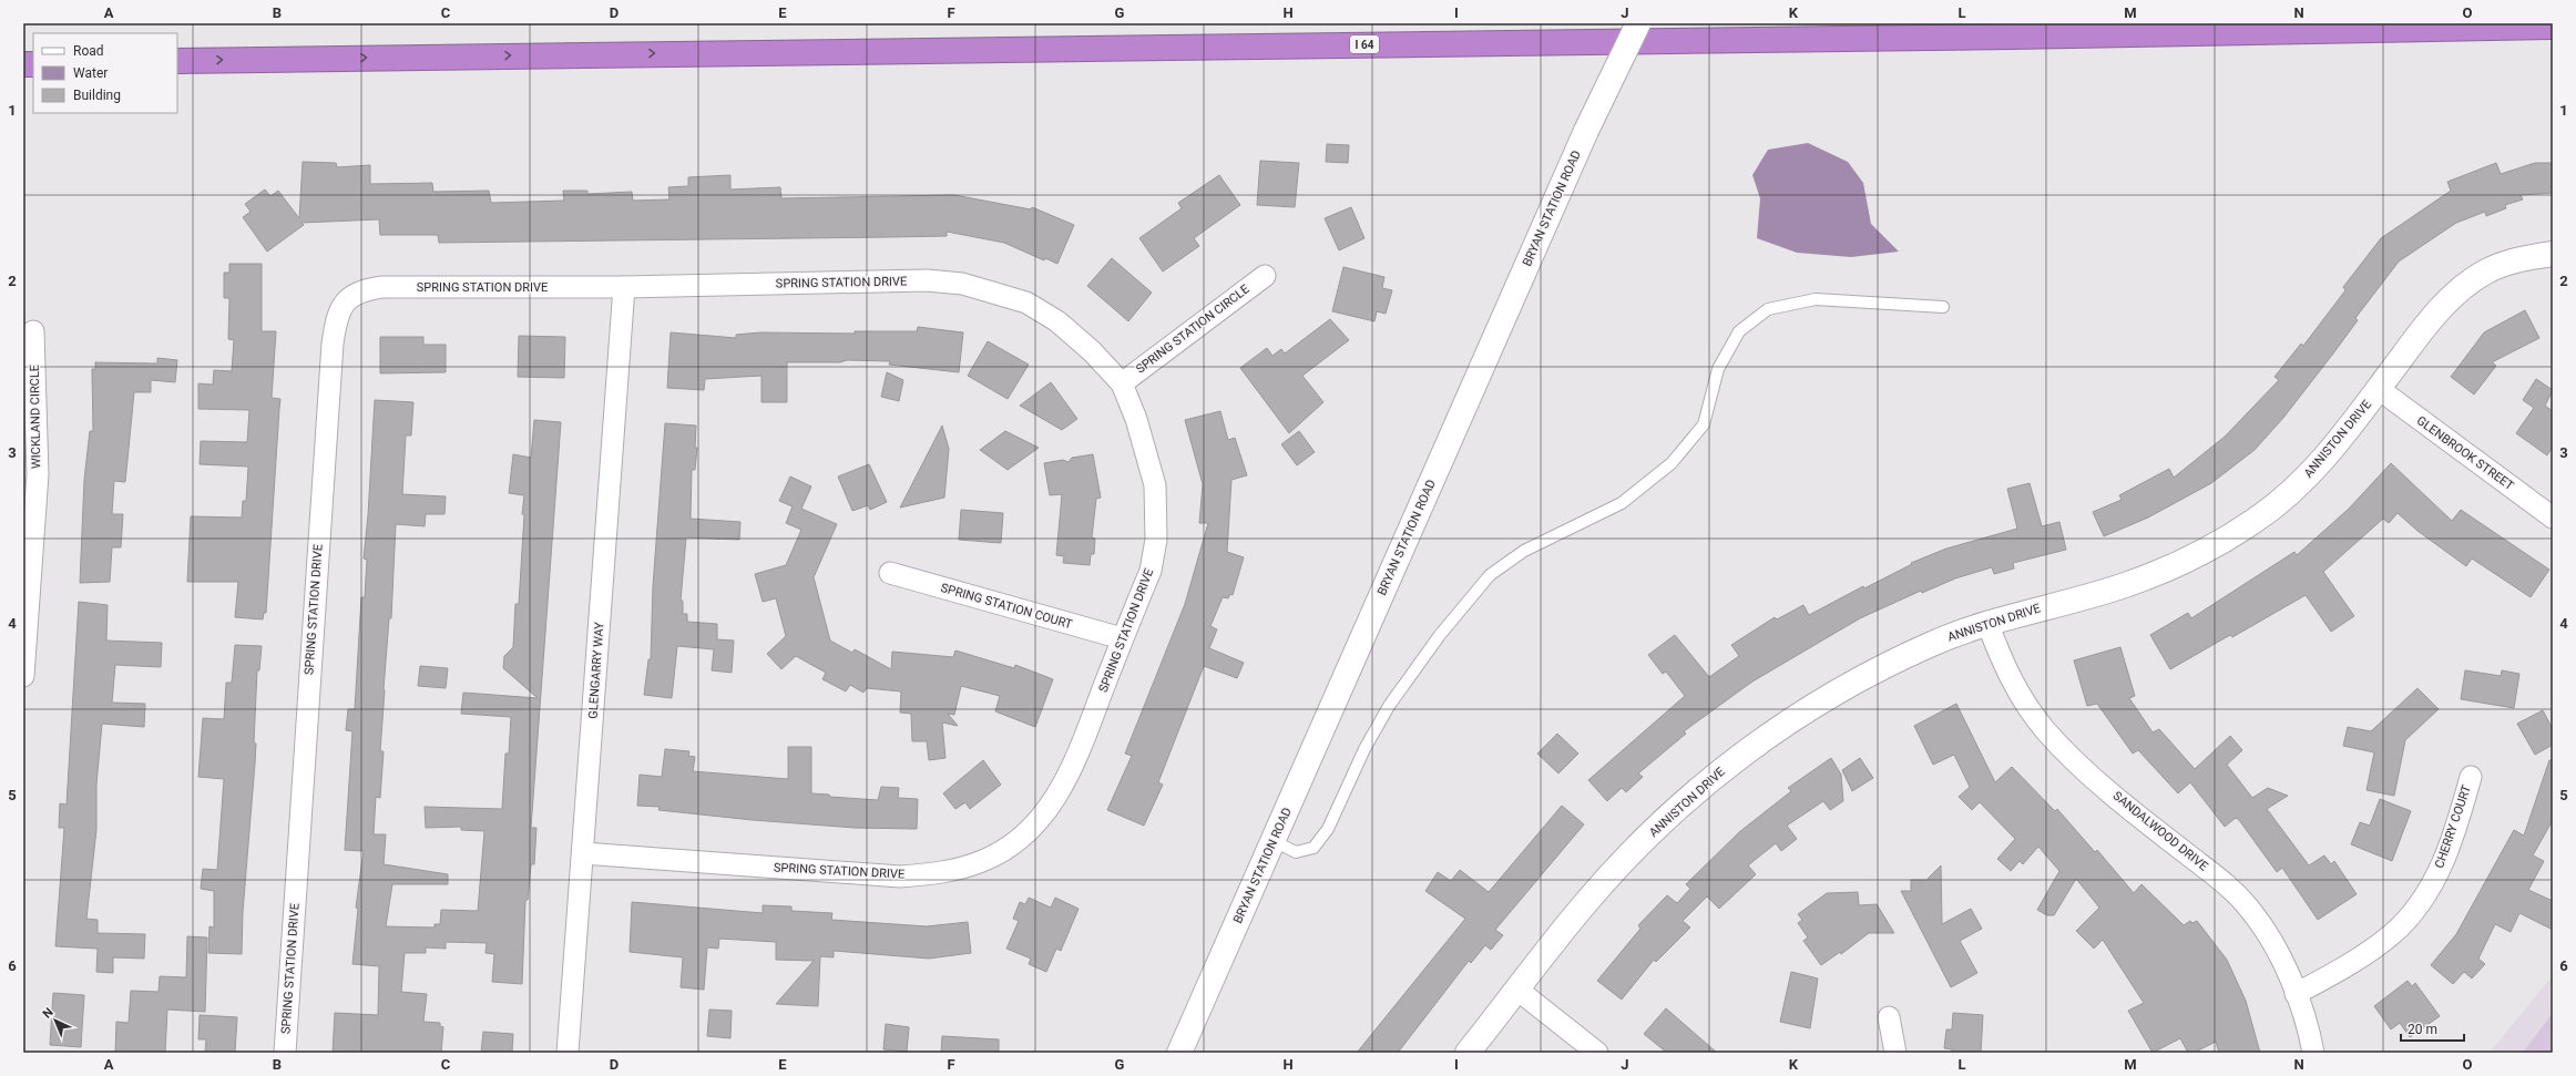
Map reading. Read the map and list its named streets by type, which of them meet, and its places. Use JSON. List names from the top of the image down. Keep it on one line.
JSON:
{"streets":{"highway":["I 64"],"street":["BRYAN STATION ROAD","SPRING STATION DRIVE","SPRING STATION CIRCLE","WICKLAND CIRCLE","ANNISTON DRIVE","GLENBROOK STREET","SPRING STATION COURT","GLENGARRY WAY","CHERRY COURT","SANDALWOOD DRIVE"]},"crossings":[["SPRING STATION DRIVE","SPRING STATION CIRCLE"],["SPRING STATION DRIVE","SPRING STATION COURT"],["SPRING STATION DRIVE","GLENGARRY WAY"],["ANNISTON DRIVE","GLENBROOK STREET"],["ANNISTON DRIVE","SANDALWOOD DRIVE"],["CHERRY COURT","SANDALWOOD DRIVE"]],"legend":["Road","Water","Building"],"scale_bar":"20 m","north":"top left","grid":{"columns":["A","B","C","D","E","F","G","H","I","J","K","L","M","N","O"],"rows":["1","2","3","4","5","6"]}}
